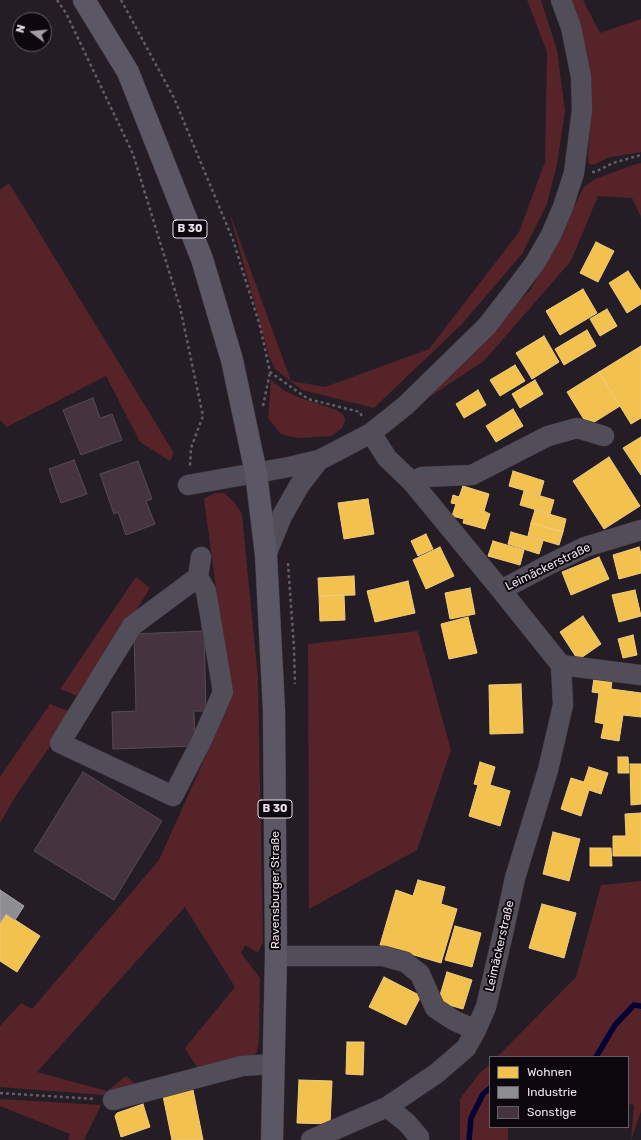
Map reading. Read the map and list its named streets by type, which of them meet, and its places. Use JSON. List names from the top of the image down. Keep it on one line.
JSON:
{"streets":{"main road":["B 30","Ravensburger Straße"],"street":["Leimäckerstraße"]},"crossings":[["B 30","Ravensburger Straße"]],"legend":["Wohnen","Industrie","Sonstige"],"north":"left"}
